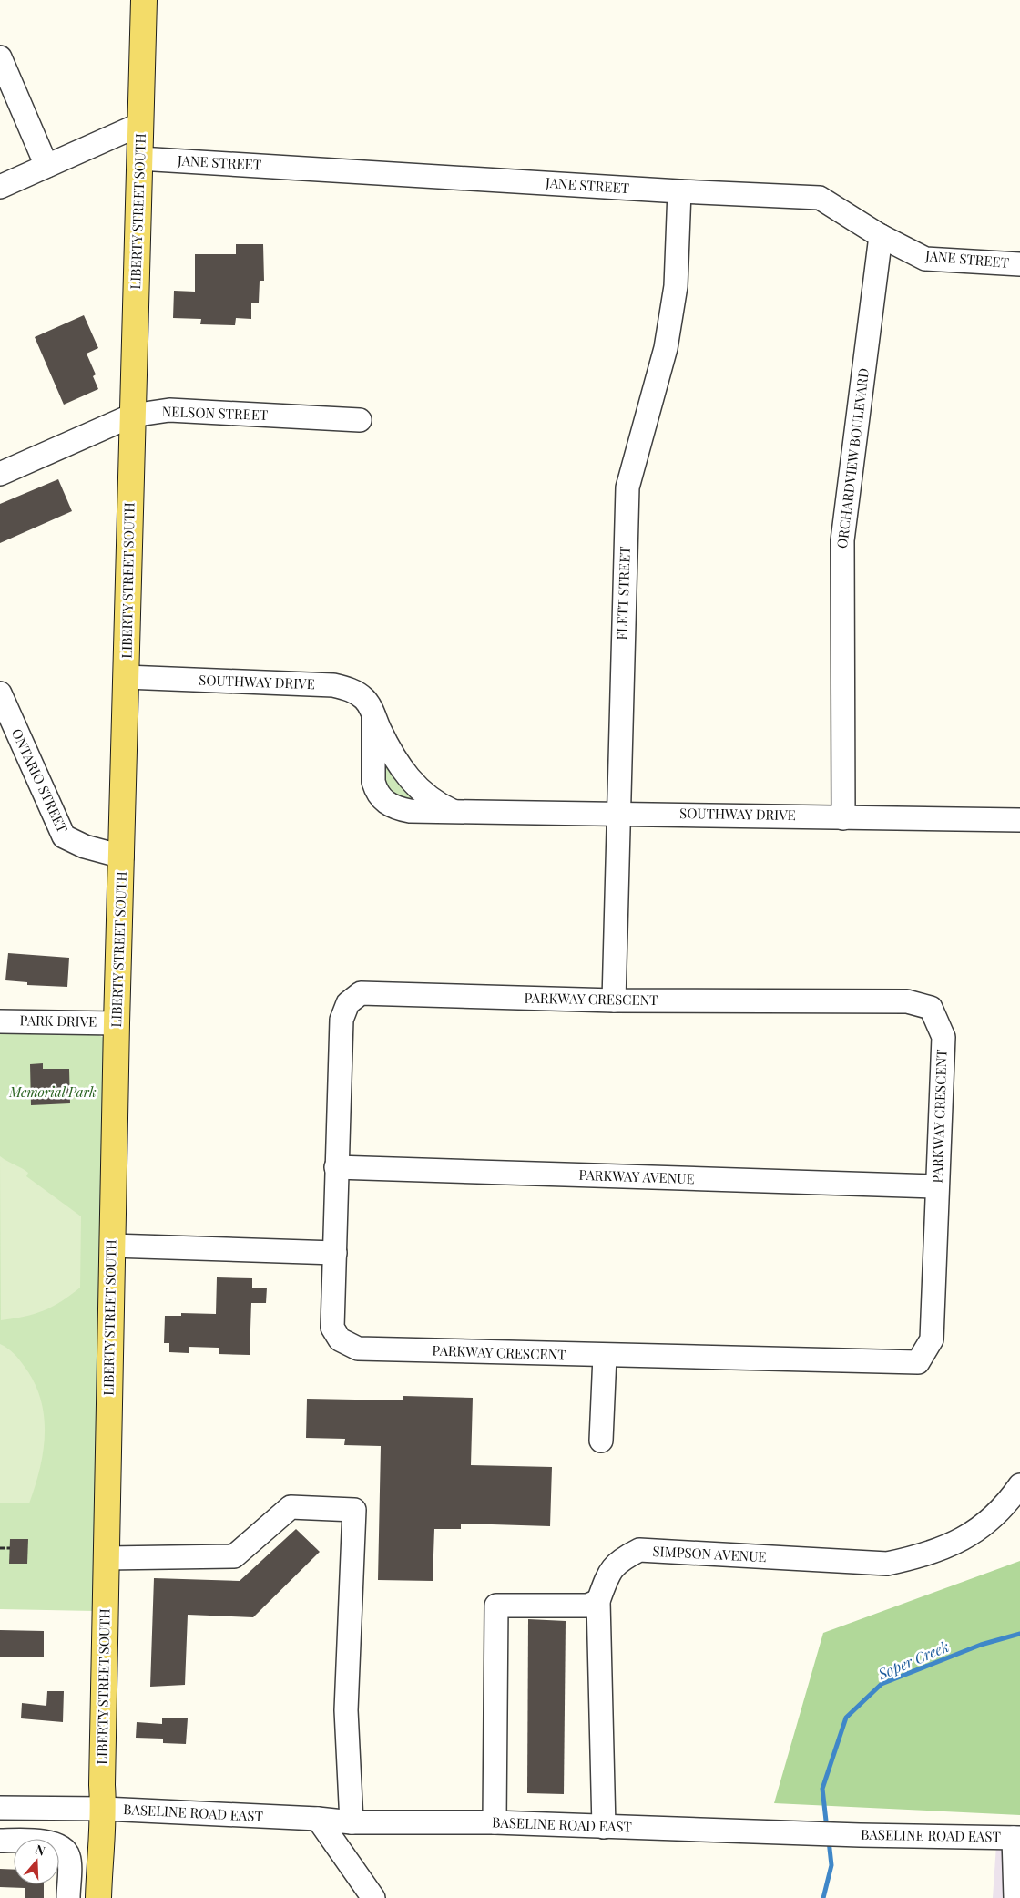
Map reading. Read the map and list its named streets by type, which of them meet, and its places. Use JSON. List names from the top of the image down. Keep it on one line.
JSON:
{"streets":{"main road":["LIBERTY STREET SOUTH"],"street":["JANE STREET","NELSON STREET","ORCHARDVIEW BOULEVARD","FLETT STREET","SOUTHWAY DRIVE","ONTARIO STREET","PARKWAY CRESCENT","PARK DRIVE","PARKWAY AVENUE","SIMPSON AVENUE","BASELINE ROAD EAST"]},"crossings":[["JANE STREET","LIBERTY STREET SOUTH"],["JANE STREET","ORCHARDVIEW BOULEVARD"],["JANE STREET","FLETT STREET"],["LIBERTY STREET SOUTH","NELSON STREET"],["LIBERTY STREET SOUTH","SOUTHWAY DRIVE"],["LIBERTY STREET SOUTH","ONTARIO STREET"],["LIBERTY STREET SOUTH","PARK DRIVE"],["LIBERTY STREET SOUTH","BASELINE ROAD EAST"],["ORCHARDVIEW BOULEVARD","SOUTHWAY DRIVE"],["FLETT STREET","SOUTHWAY DRIVE"],["FLETT STREET","PARKWAY CRESCENT"],["PARKWAY CRESCENT","PARKWAY AVENUE"],["SIMPSON AVENUE","BASELINE ROAD EAST"]],"water":["Soper Creek"],"parks":["Memorial Park"],"north":"top"}
